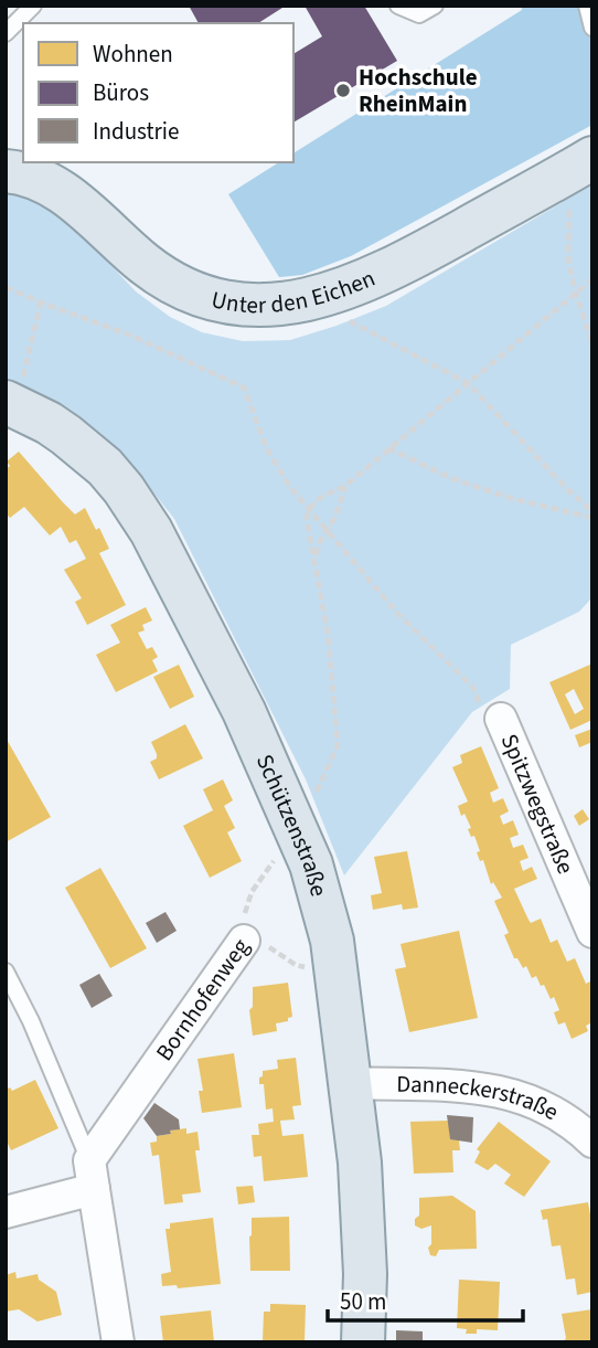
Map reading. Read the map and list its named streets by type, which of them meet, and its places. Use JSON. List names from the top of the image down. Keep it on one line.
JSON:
{"streets":{"main road":["Unter den Eichen","Schützenstraße"],"street":["Spitzwegstraße","Bornhofenweg","Danneckerstraße"]},"crossings":[["Schützenstraße","Bornhofenweg"],["Schützenstraße","Danneckerstraße"]],"places":["Hochschule RheinMain"],"legend":["Wohnen","Büros","Industrie"],"scale_bar":"50 m"}
